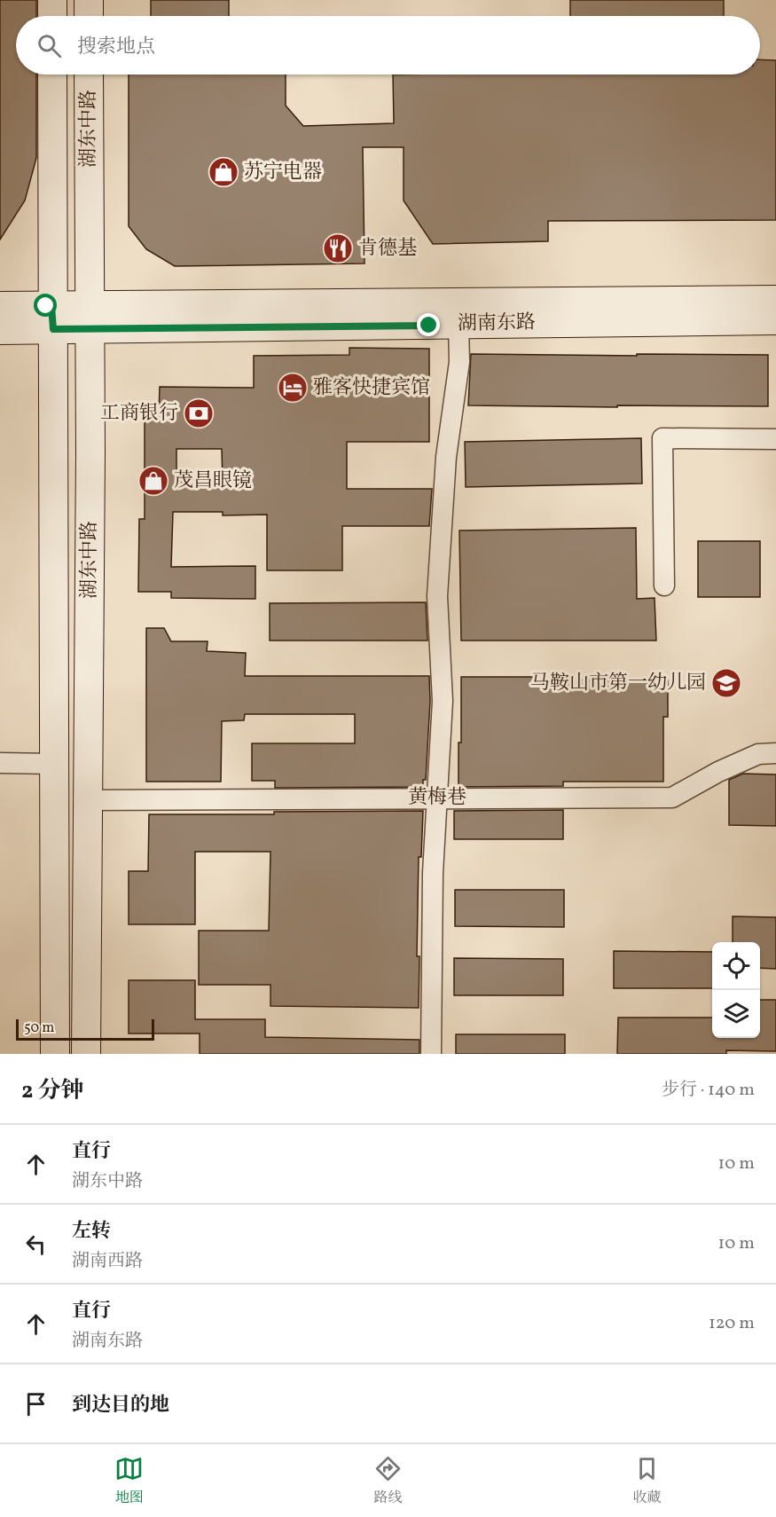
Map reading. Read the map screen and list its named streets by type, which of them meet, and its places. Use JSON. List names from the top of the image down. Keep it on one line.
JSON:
{"streets":{"main road":["湖东中路","湖南东路"],"street":["黄梅巷"]},"crossings":[["湖东中路","湖南东路"],["湖东中路","黄梅巷"]],"places":{"shop":["苏宁电器","茂昌眼镜"],"restaurant":["肯德基"],"hotel":["雅客快捷宾馆"],"bank":["工商银行"],"school or university":["马鞍山市第一幼儿园"]},"scale_bar":"50 m","page":{"search":"搜索地点","scale":"50 m","heading":["2 分钟","步行 · 140 m"],"list":[["直行","湖东中路","10 m"],["左转","湖南西路","10 m"],["直行","湖南东路","120 m"],"到达目的地"],"nav":["地图","路线","收藏"]}}
